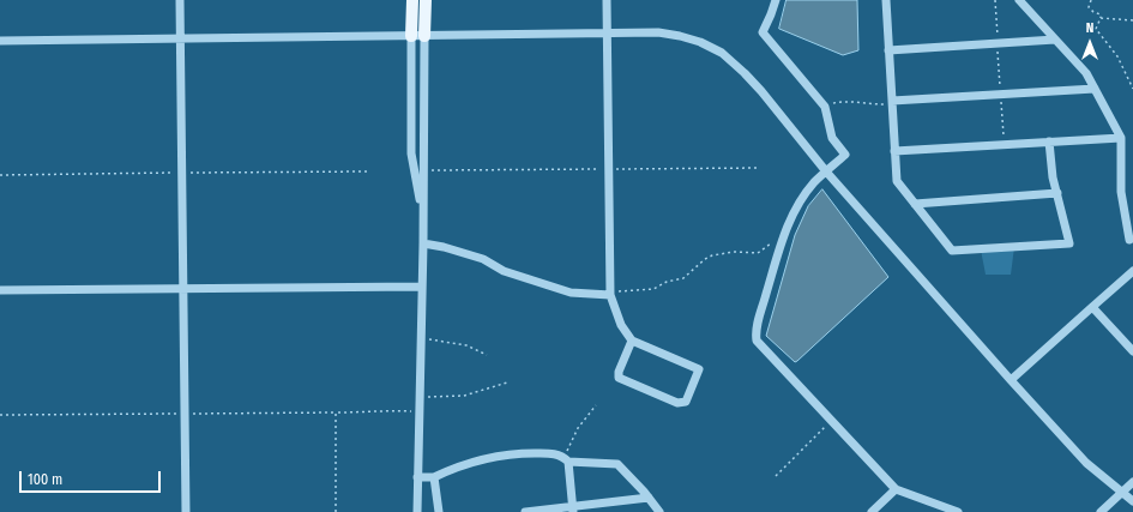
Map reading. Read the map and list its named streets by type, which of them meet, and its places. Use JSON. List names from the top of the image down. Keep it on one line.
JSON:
{"scale_bar":"100 m","north":"top"}
